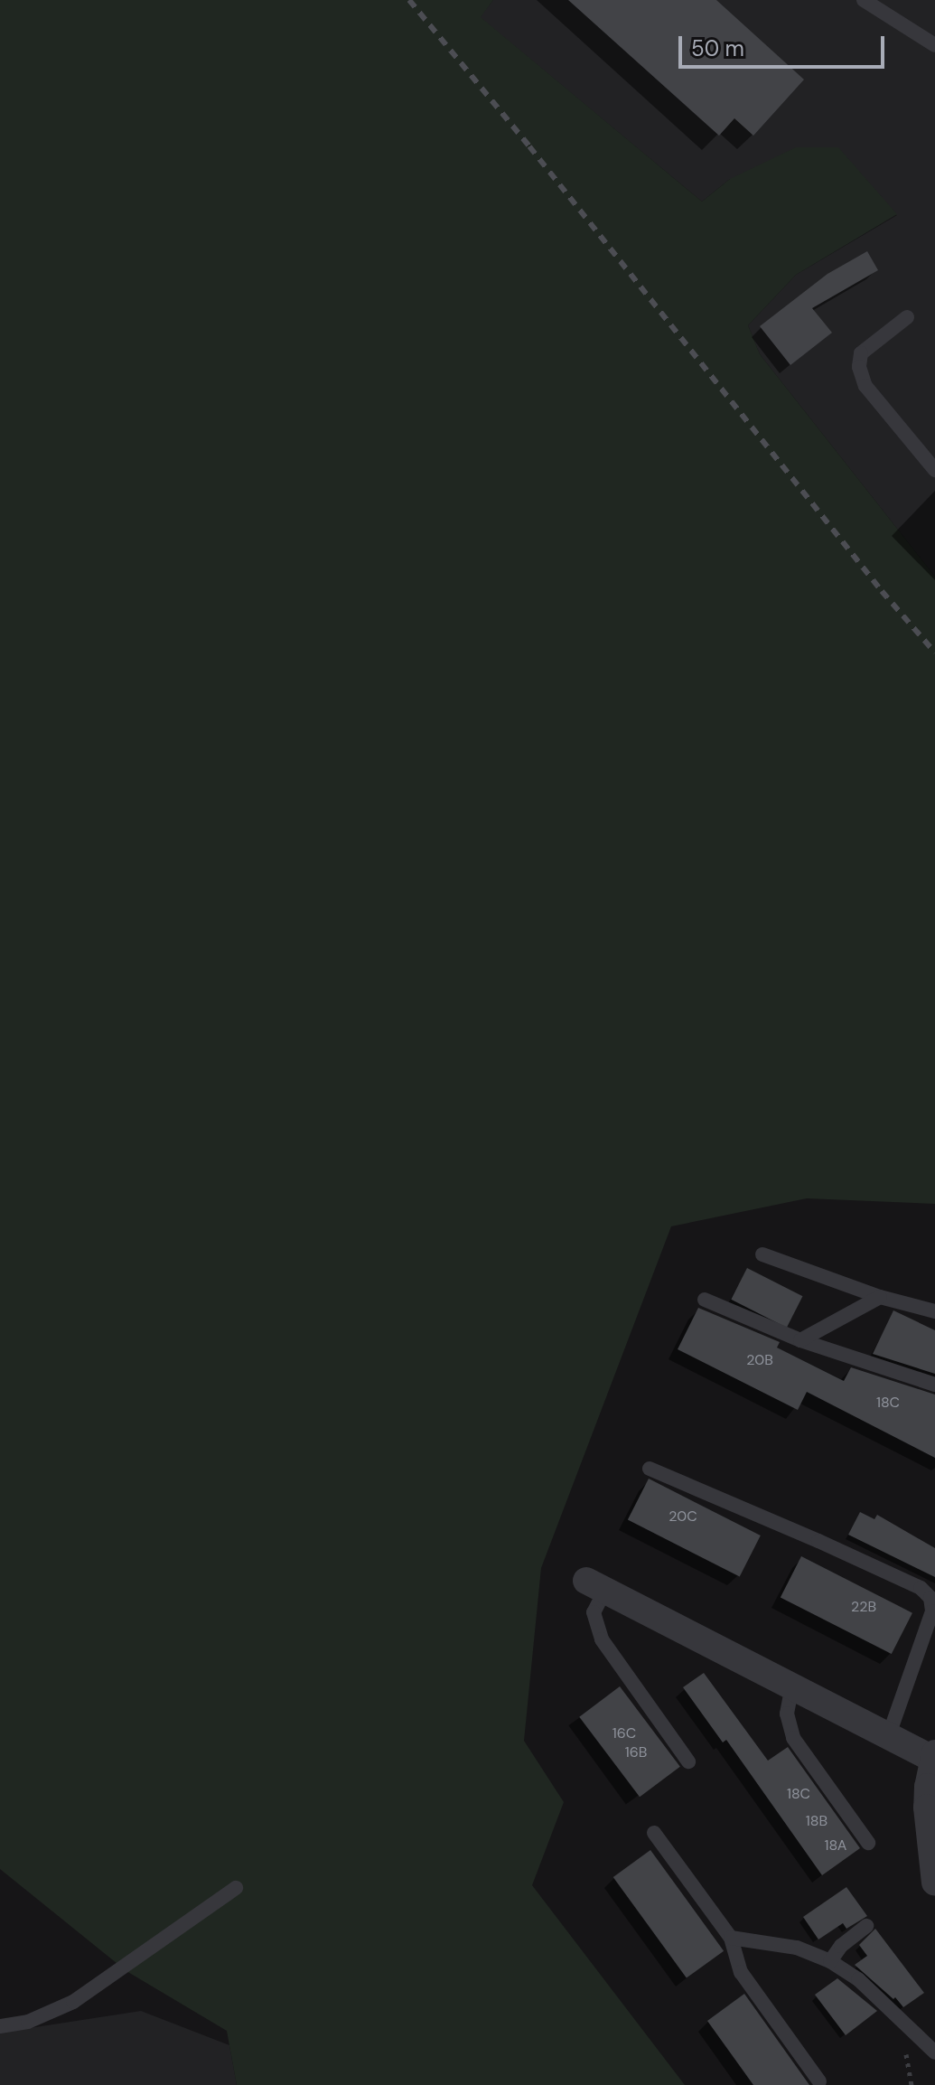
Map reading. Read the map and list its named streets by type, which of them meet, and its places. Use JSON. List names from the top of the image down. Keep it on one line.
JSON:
{"house_numbers":["20B","18C","20C","22B","16C","16B","18C","18B","18A"],"scale_bar":"50 m"}
